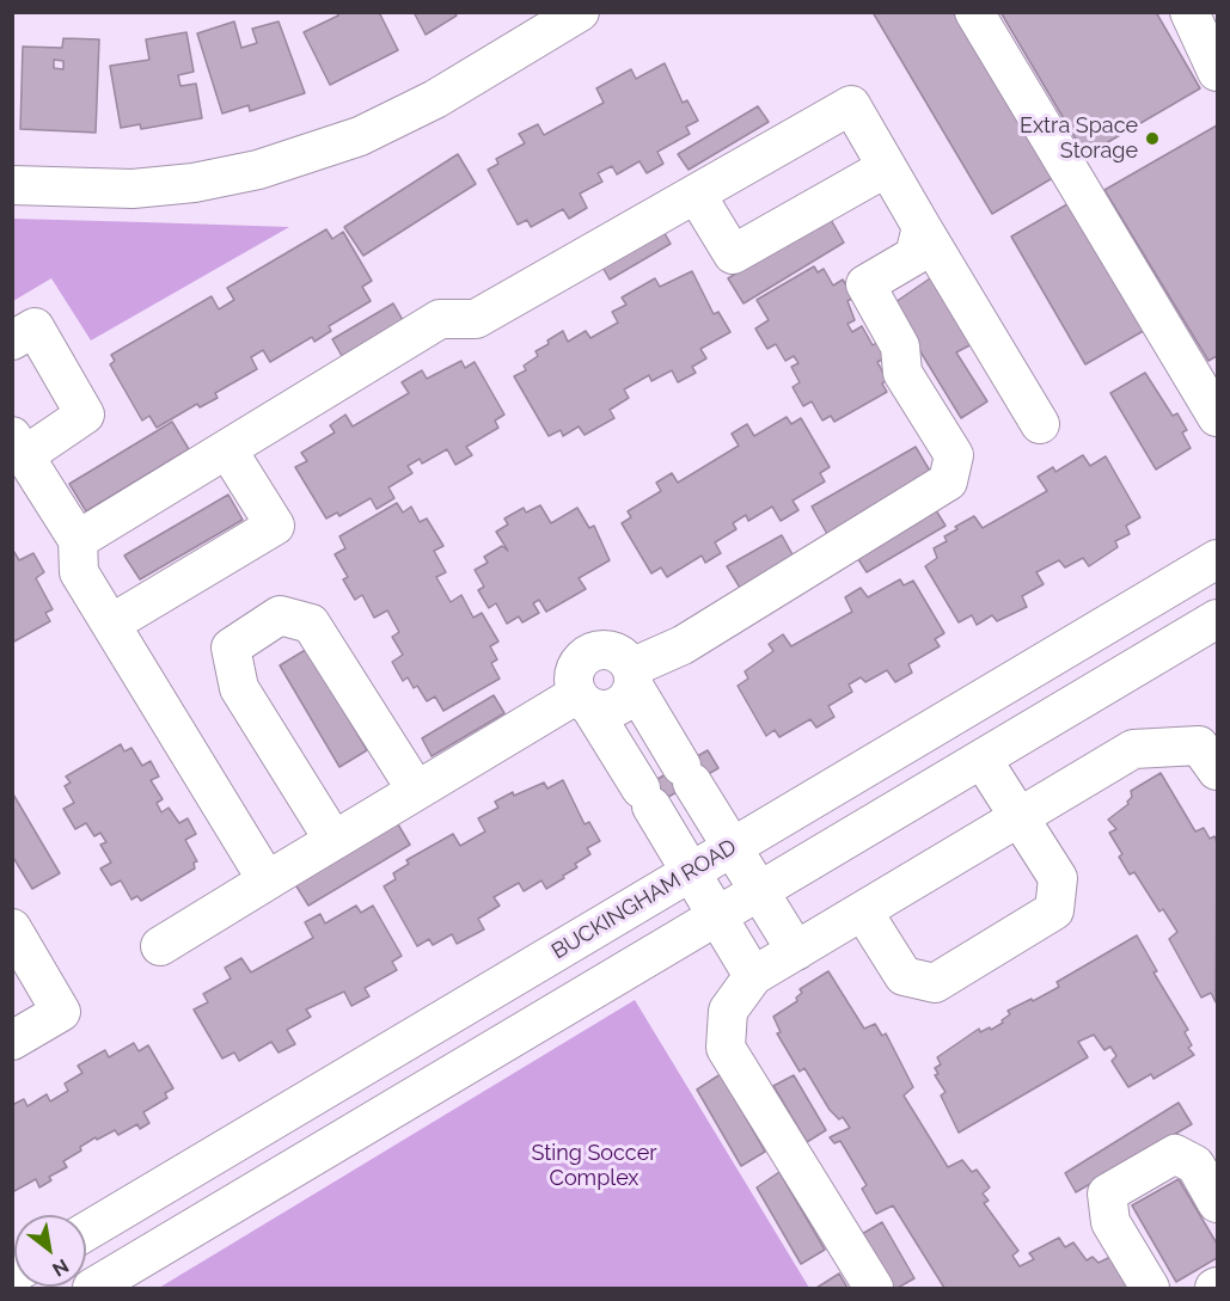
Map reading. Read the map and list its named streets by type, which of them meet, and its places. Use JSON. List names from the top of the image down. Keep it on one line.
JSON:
{"streets":{"street":["BUCKINGHAM ROAD"]},"parks":["Sting Soccer Complex"],"places":["Extra Space Storage"],"north":"bottom right"}
